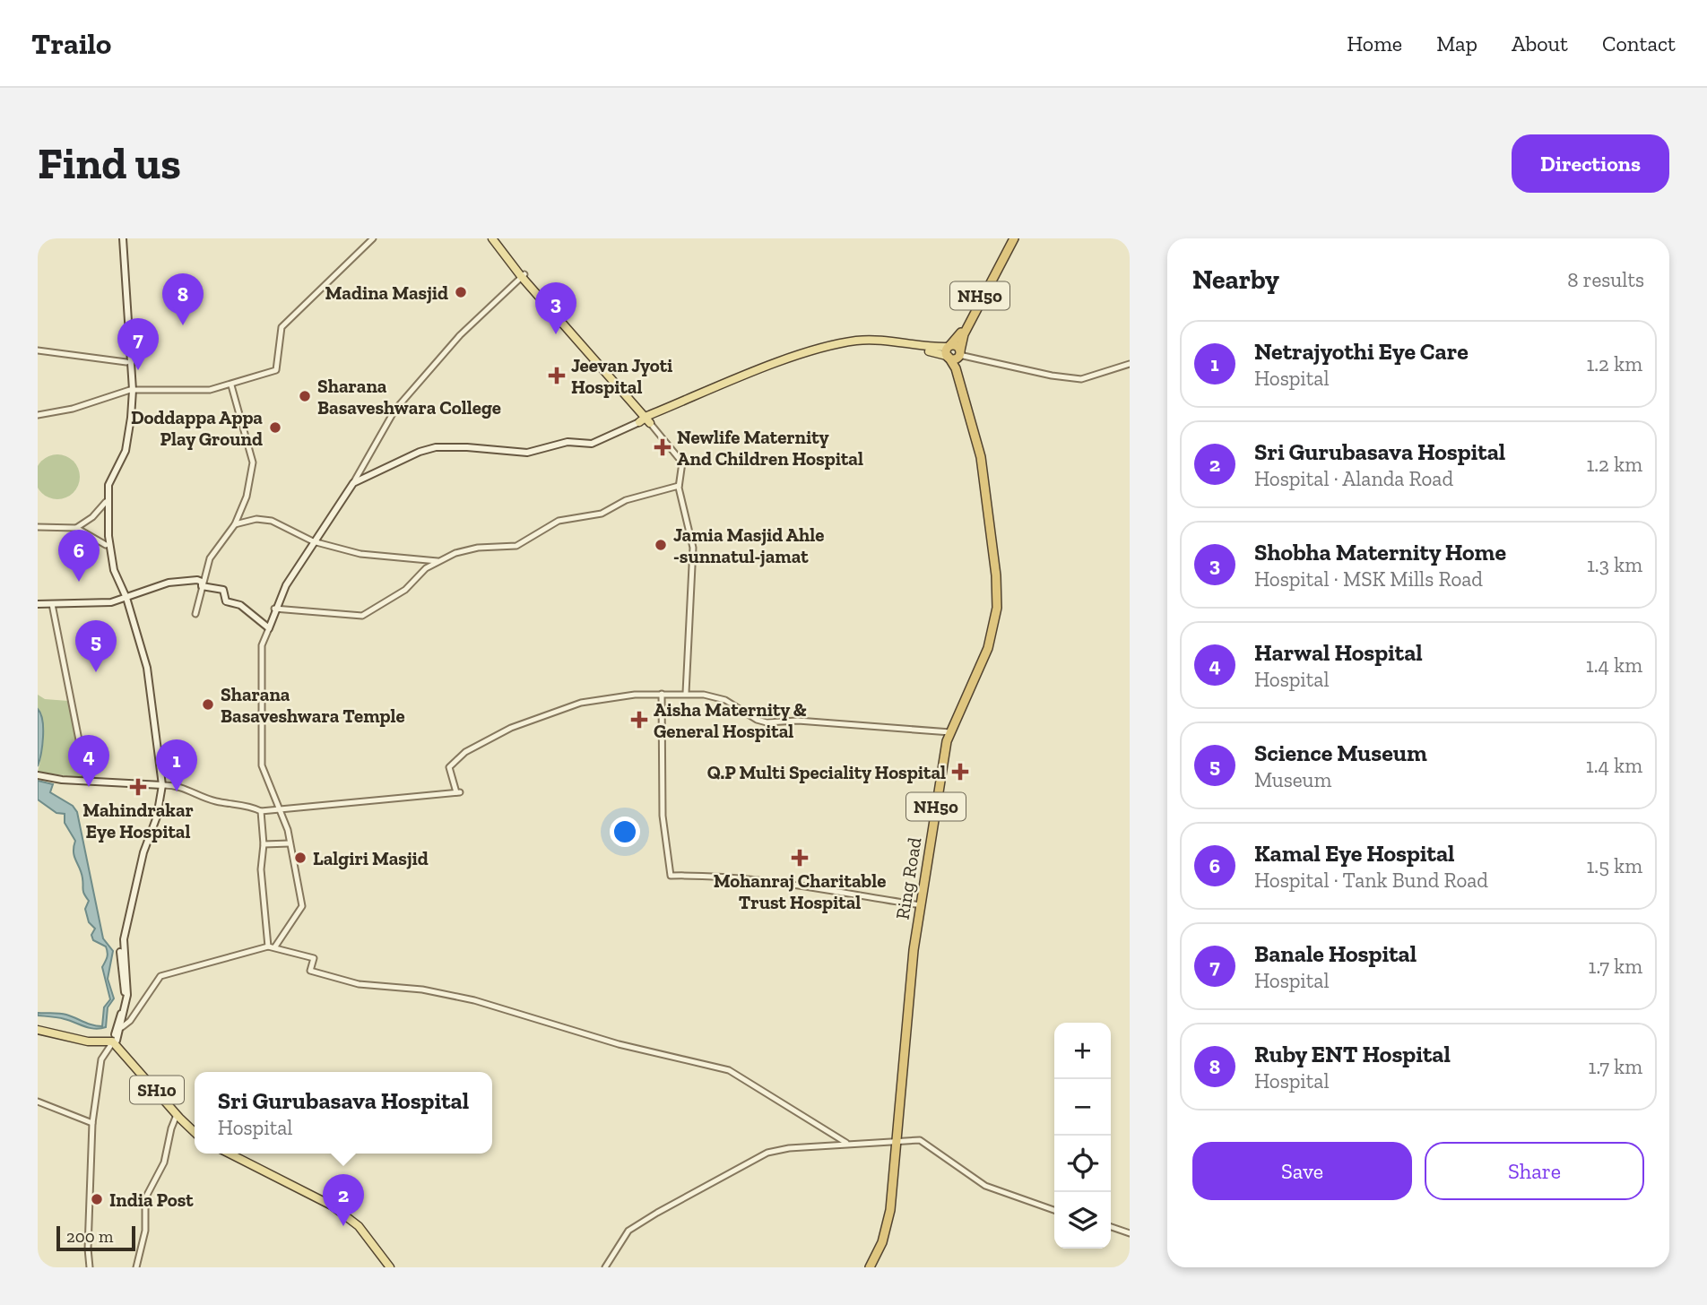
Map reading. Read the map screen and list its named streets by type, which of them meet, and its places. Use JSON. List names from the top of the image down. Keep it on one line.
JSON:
{"streets":{"highway":["NH50","Ring Road"],"main road":["SH10"]},"crossings":[["NH50","Ring Road"]],"places":{"other":["Madina Masjid","Sharana Basaveshwara College","Doddappa Appa Play Ground","Jamia Masjid Ahle -sunnatul-jamat","Sharana Basaveshwara Temple","Lalgiri Masjid","India Post"],"health":["Jeevan Jyoti Hospital","Newlife Maternity And Children Hospital","Aisha Maternity & General Hospital","Q.P Multi Speciality Hospital","Mahindrakar Eye Hospital","Mohanraj Charitable Trust Hospital"]},"scale_bar":"200 m","page":{"header":"Trailo","nav":["Home","Map","About","Contact"],"buttons":["Directions",["Save","Share"]],"title":"Find us","heading":["Nearby","8 results"],"pins":["8","3","7","6","5","4","1","2"],"list":[{"mark":"1","name":"Netrajyothi Eye Care","note":"Hospital","value":"1.2 km"},{"mark":"2","name":"Sri Gurubasava Hospital","note":"Hospital · Alanda Road","value":"1.2 km"},{"mark":"3","name":"Shobha Maternity Home","note":"Hospital · MSK Mills Road","value":"1.3 km"},{"mark":"4","name":"Harwal Hospital","note":"Hospital","value":"1.4 km"},{"mark":"5","name":"Science Museum","note":"Museum","value":"1.4 km"},{"mark":"6","name":"Kamal Eye Hospital","note":"Hospital · Tank Bund Road","value":"1.5 km"},{"mark":"7","name":"Banale Hospital","note":"Hospital","value":"1.7 km"},{"mark":"8","name":"Ruby ENT Hospital","note":"Hospital","value":"1.7 km"}],"map_buttons":["+","−"],"popup":["Sri Gurubasava Hospital","Hospital"],"scale":"200 m"}}
